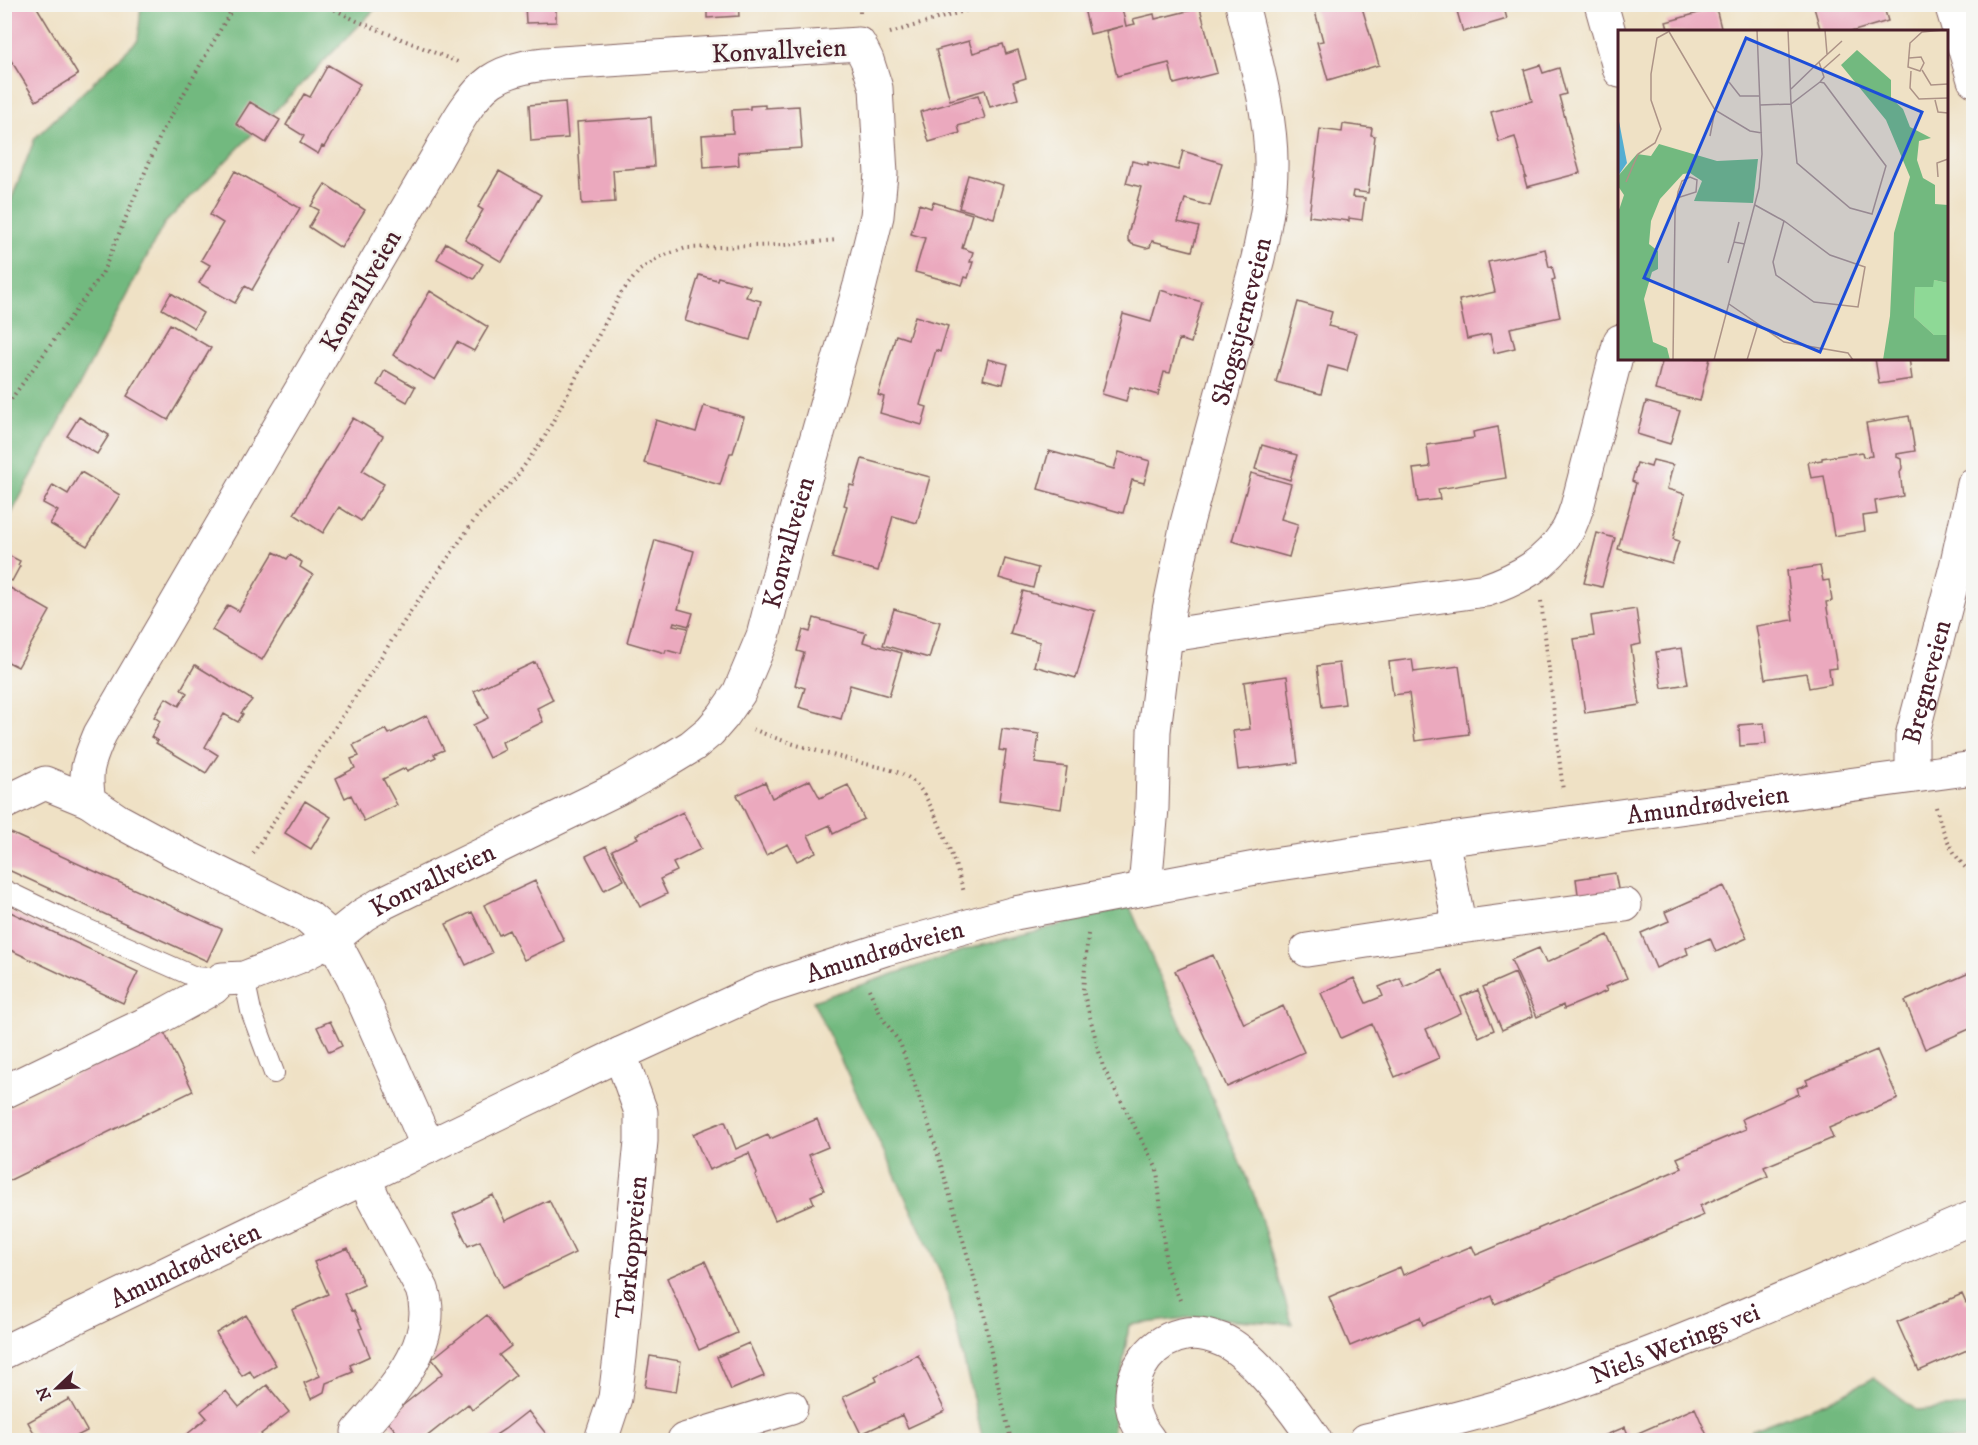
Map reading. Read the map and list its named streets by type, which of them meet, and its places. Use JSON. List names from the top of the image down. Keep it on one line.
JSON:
{"streets":{"street":["Konvallveien","Skogstjerneveien","Bregneveien","Amundrødveien","Tørkoppveien","Niels Werings vei"]},"crossings":[["Skogstjerneveien","Amundrødveien"],["Bregneveien","Amundrødveien"],["Amundrødveien","Tørkoppveien"]],"north":"bottom left"}
